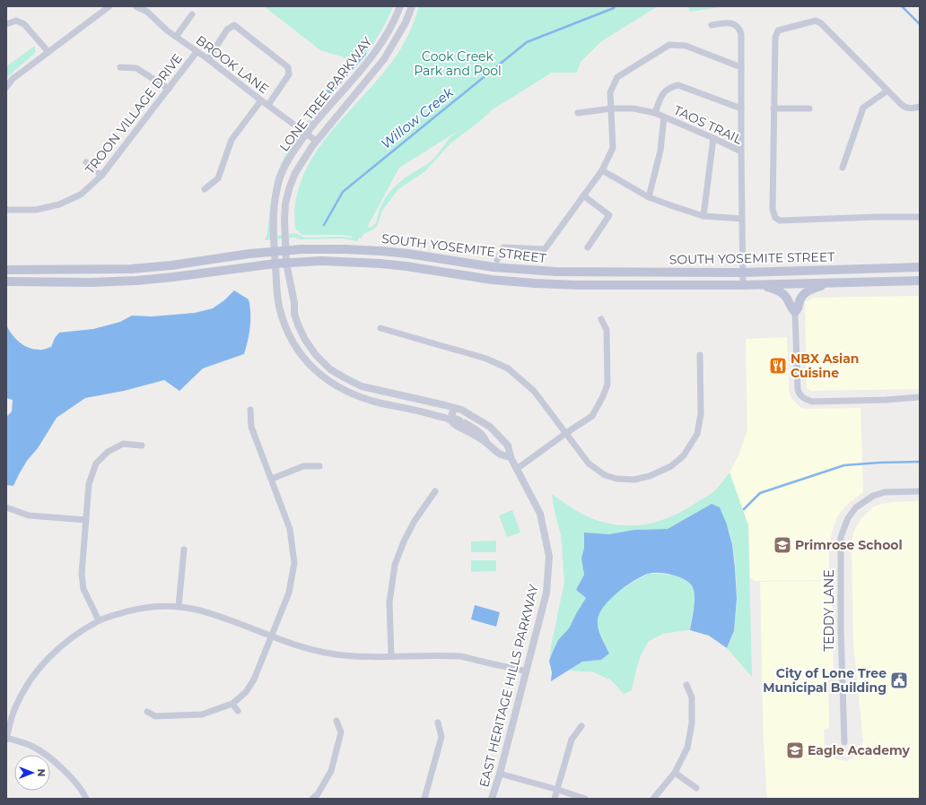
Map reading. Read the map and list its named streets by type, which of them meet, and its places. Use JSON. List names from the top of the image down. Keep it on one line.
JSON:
{"streets":{"main road":["SOUTH YOSEMITE STREET"],"street":["BROOK LANE","LONE TREE PARKWAY","TROON VILLAGE DRIVE","TAOS TRAIL","TEDDY LANE","EAST HERITAGE HILLS PARKWAY"]},"crossings":[["BROOK LANE","LONE TREE PARKWAY"],["BROOK LANE","TROON VILLAGE DRIVE"],["LONE TREE PARKWAY","SOUTH YOSEMITE STREET"],["LONE TREE PARKWAY","EAST HERITAGE HILLS PARKWAY"],["TAOS TRAIL","SOUTH YOSEMITE STREET"],["SOUTH YOSEMITE STREET","EAST HERITAGE HILLS PARKWAY"]],"water":["Willow Creek"],"parks":["Cook Creek Park and Pool"],"places":{"restaurant":["NBX Asian Cuisine"],"school or university":["Primrose School","Eagle Academy"],"public building":["City of Lone Tree Municipal Building"]},"north":"right"}
